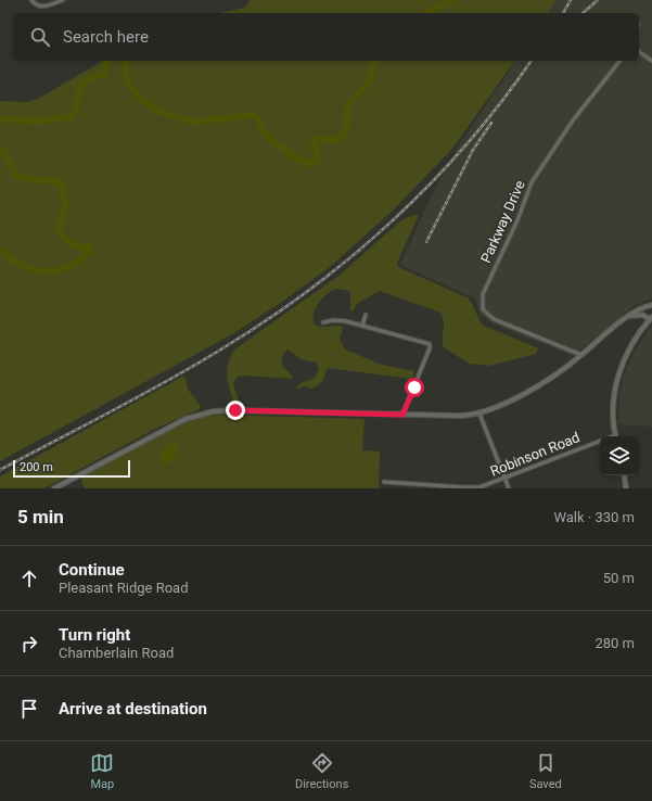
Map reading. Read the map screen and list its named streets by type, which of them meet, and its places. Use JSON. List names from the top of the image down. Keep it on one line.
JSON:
{"streets":{"street":["Parkway Drive","Robinson Road"]},"scale_bar":"200 m","page":{"search":"Search here","scale":"200 m","heading":["5 min","Walk · 330 m"],"list":[["Continue","Pleasant Ridge Road","50 m"],["Turn right","Chamberlain Road","280 m"],"Arrive at destination"],"nav":["Map","Directions","Saved"]}}
